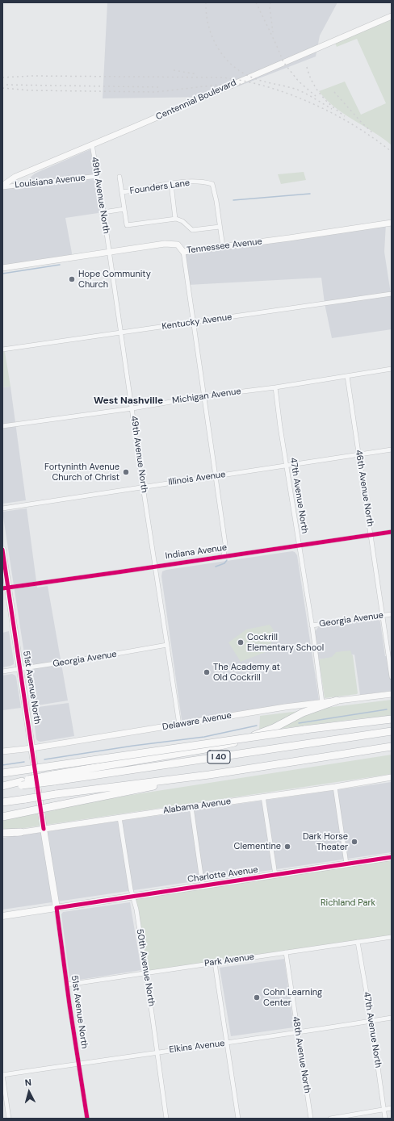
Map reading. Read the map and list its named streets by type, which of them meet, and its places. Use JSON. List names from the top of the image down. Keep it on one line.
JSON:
{"streets":{"highway":["I 40"],"main road":["Centennial Boulevard","Tennessee Avenue","51st Avenue North","Delaware Avenue","Alabama Avenue","Charlotte Avenue"],"street":["Louisiana Avenue","Founders Lane","49th Avenue North","Kentucky Avenue","Michigan Avenue","Illinois Avenue","46th Avenue North","47th Avenue North","Indiana Avenue","Georgia Avenue","Park Avenue","50th Avenue North","Elkins Avenue","48th Avenue North"]},"crossings":[["Centennial Boulevard","Louisiana Avenue"],["Centennial Boulevard","49th Avenue North"],["Louisiana Avenue","49th Avenue North"],["Founders Lane","Tennessee Avenue"],["49th Avenue North","Tennessee Avenue"],["49th Avenue North","Kentucky Avenue"],["49th Avenue North","Michigan Avenue"],["49th Avenue North","Illinois Avenue"],["49th Avenue North","Indiana Avenue"],["49th Avenue North","Georgia Avenue"],["49th Avenue North","Delaware Avenue"],["Michigan Avenue","46th Avenue North"],["Michigan Avenue","47th Avenue North"],["Illinois Avenue","46th Avenue North"],["Illinois Avenue","47th Avenue North"],["46th Avenue North","Indiana Avenue"],["46th Avenue North","Georgia Avenue"],["47th Avenue North","Indiana Avenue"],["47th Avenue North","Georgia Avenue"],["47th Avenue North","Delaware Avenue"],["47th Avenue North","Park Avenue"],["47th Avenue North","Elkins Avenue"],["Indiana Avenue","51st Avenue North"],["Georgia Avenue","51st Avenue North"],["51st Avenue North","Delaware Avenue"],["51st Avenue North","Alabama Avenue"],["51st Avenue North","Charlotte Avenue"],["51st Avenue North","Park Avenue"],["51st Avenue North","Elkins Avenue"],["Alabama Avenue","50th Avenue North"],["Charlotte Avenue","50th Avenue North"],["Park Avenue","50th Avenue North"],["Park Avenue","48th Avenue North"],["50th Avenue North","Elkins Avenue"],["Elkins Avenue","48th Avenue North"]],"districts":["West Nashville"],"parks":["Richland Park"],"places":["Hope Community Church","Fortyninth Avenue Church of Christ","Cockrill Elementary School","The Academy at Old Cockrill","Dark Horse Theater","Clementine","Cohn Learning Center"],"north":"top"}
